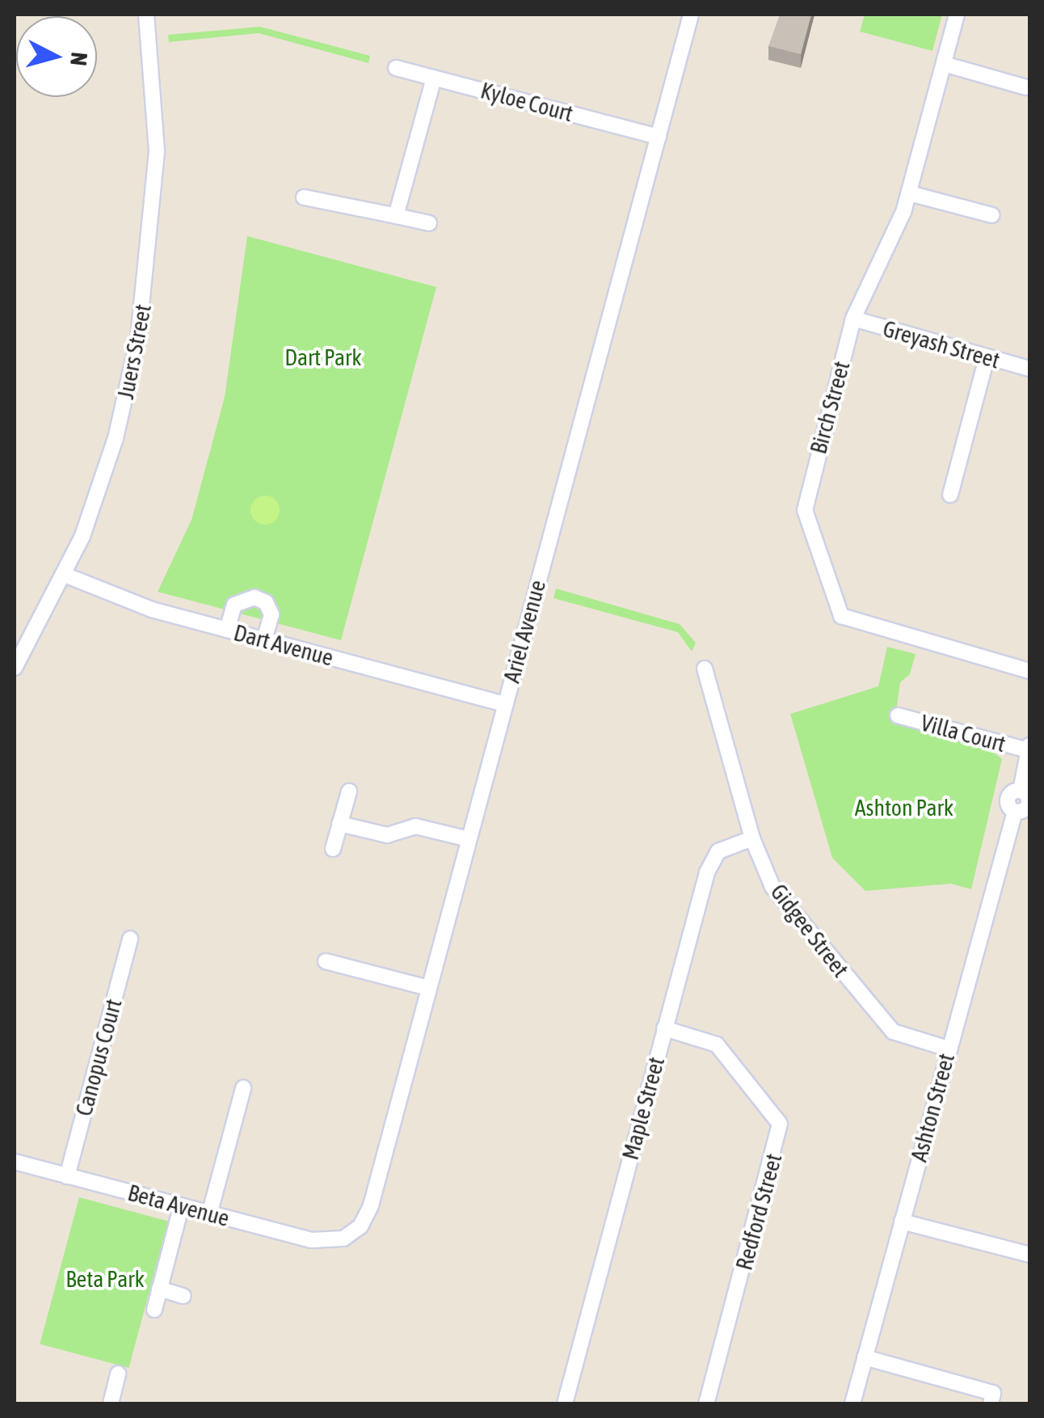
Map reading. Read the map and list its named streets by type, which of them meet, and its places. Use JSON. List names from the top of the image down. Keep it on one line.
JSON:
{"streets":{"street":["Kyloe Court","Greyash Street","Juers Street","Birch Street","Ariel Avenue","Dart Avenue","Villa Court","Gidgee Street","Canopus Court","Ashton Street","Maple Street","Beta Avenue","Redford Street"]},"crossings":[["Kyloe Court","Ariel Avenue"],["Greyash Street","Birch Street"],["Juers Street","Dart Avenue"],["Ariel Avenue","Dart Avenue"],["Ariel Avenue","Beta Avenue"],["Gidgee Street","Ashton Street"],["Gidgee Street","Maple Street"],["Canopus Court","Beta Avenue"],["Maple Street","Redford Street"]],"parks":["Dart Park","Ashton Park","Beta Park"],"north":"right"}
